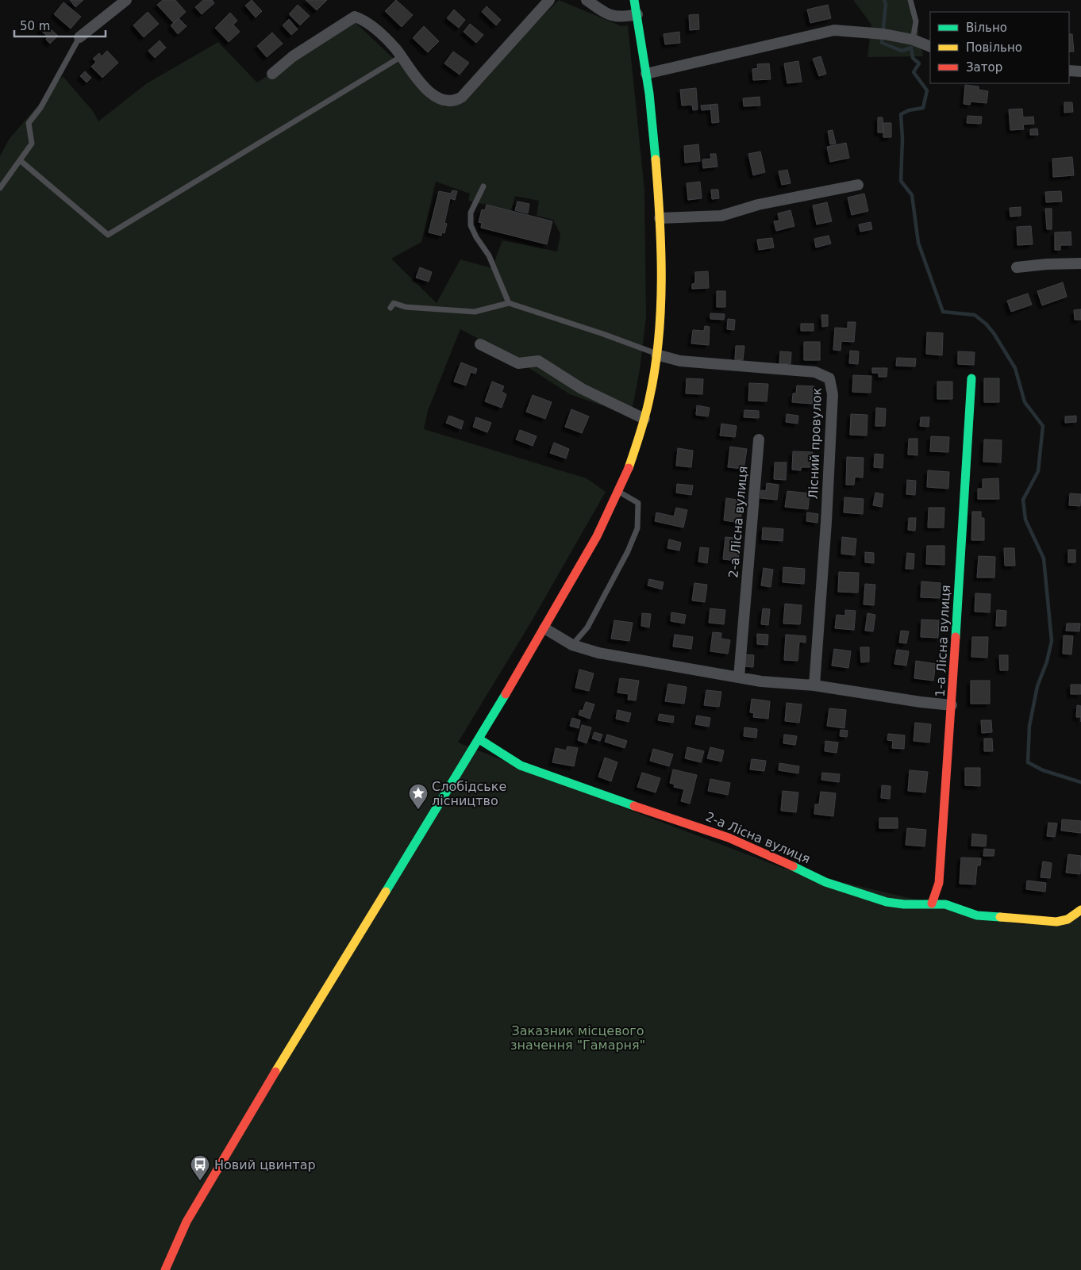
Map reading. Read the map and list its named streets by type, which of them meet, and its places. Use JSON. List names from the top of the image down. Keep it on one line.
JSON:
{"streets":{"street":["Лісний провулок","2-а Лісна вулиця","1-а Лісна вулиця"]},"crossings":[["2-а Лісна вулиця","1-а Лісна вулиця"]],"parks":["Заказник місцевого значення \"Гамарня\""],"places":{"place":["Слобідське лісництво"],"bus stop":["Новий цвинтар"]},"legend":["Вільно","Повільно","Затор"],"scale_bar":"50 m"}
